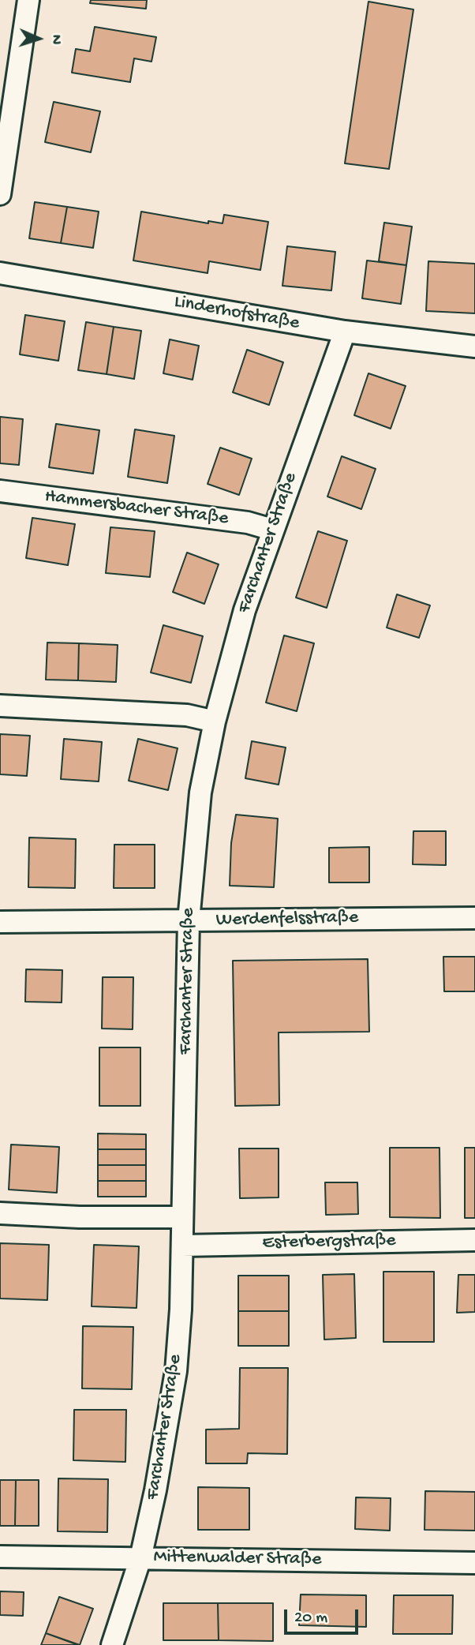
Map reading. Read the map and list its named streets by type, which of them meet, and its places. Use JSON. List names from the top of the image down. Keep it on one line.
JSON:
{"streets":{"street":["Linderhofstraße","Hammersbacher Straße","Farchanter Straße","Werdenfelsstraße","Esterbergstraße","Mittenwalder Straße"]},"crossings":[["Linderhofstraße","Farchanter Straße"],["Hammersbacher Straße","Farchanter Straße"],["Farchanter Straße","Werdenfelsstraße"],["Farchanter Straße","Esterbergstraße"],["Farchanter Straße","Mittenwalder Straße"]],"scale_bar":"20 m","north":"right"}
